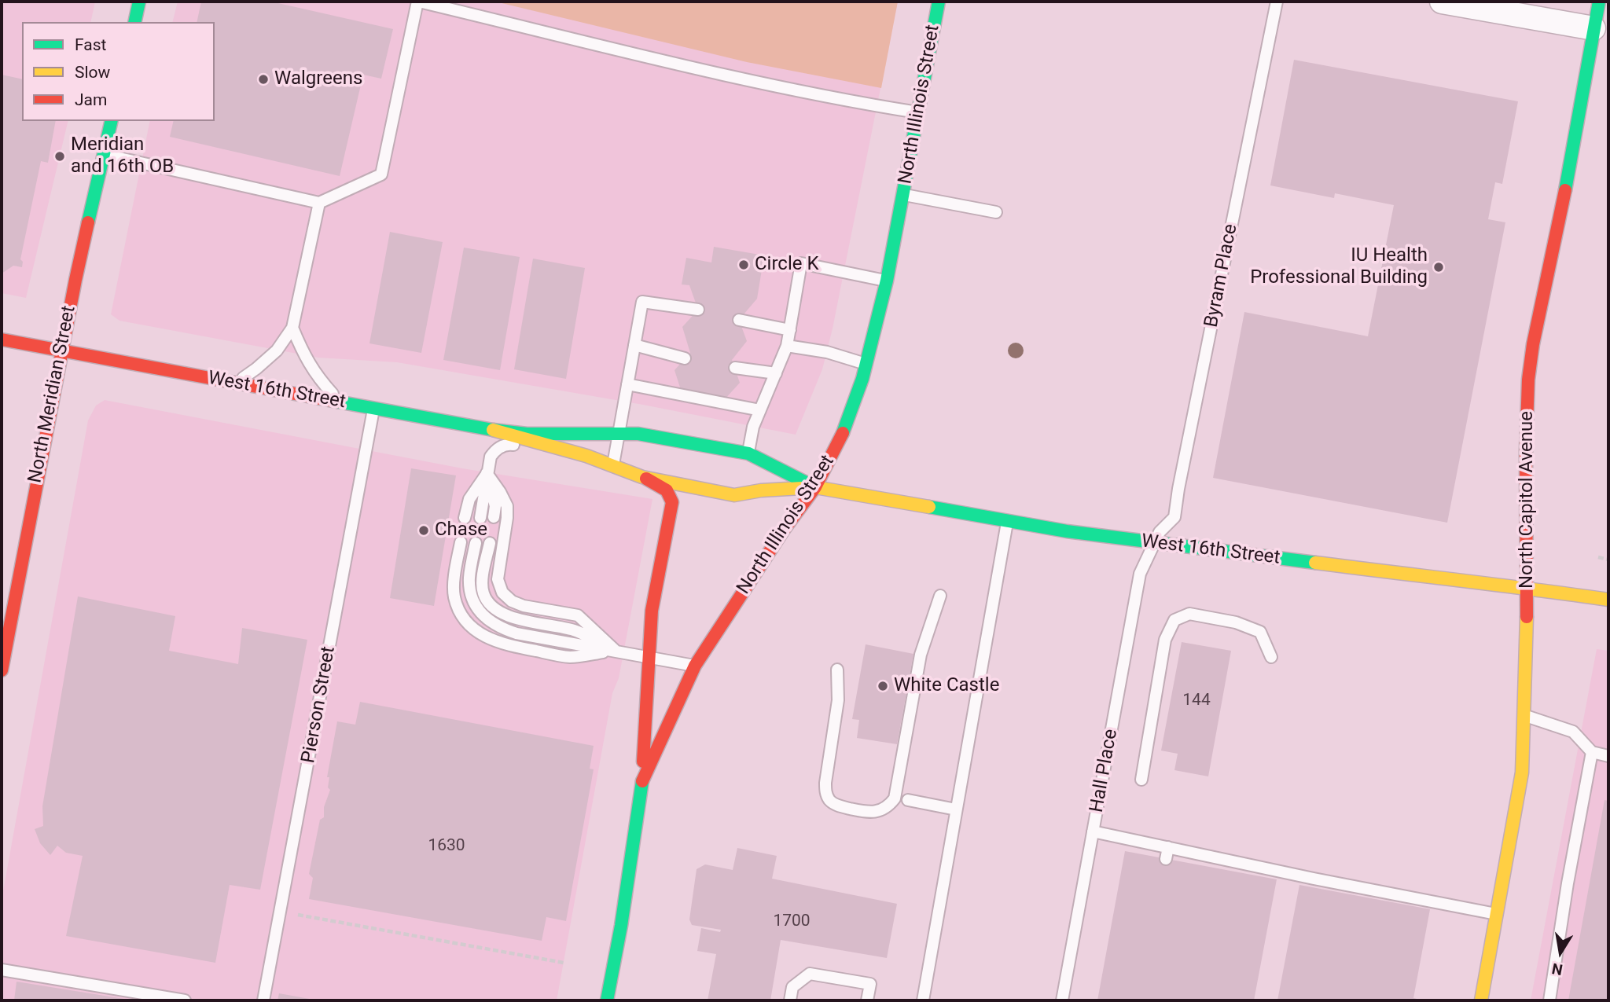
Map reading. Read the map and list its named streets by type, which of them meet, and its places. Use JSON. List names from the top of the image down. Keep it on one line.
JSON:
{"streets":{"main road":["North Illinois Street","West 16th Street","North Meridian Street","North Capitol Avenue"],"lane":["Byram Place","Pierson Street","Hall Place"]},"crossings":[["North Illinois Street","West 16th Street"],["Byram Place","West 16th Street"],["Byram Place","Hall Place"],["West 16th Street","North Meridian Street"],["West 16th Street","North Capitol Avenue"],["West 16th Street","Pierson Street"],["West 16th Street","Hall Place"]],"places":["Walgreens","Meridian and 16th OB","Circle K","IU Health Professional Building","Chase","White Castle"],"house_numbers":["144","1630","1700"],"legend":["Fast","Slow","Jam"],"north":"bottom"}
